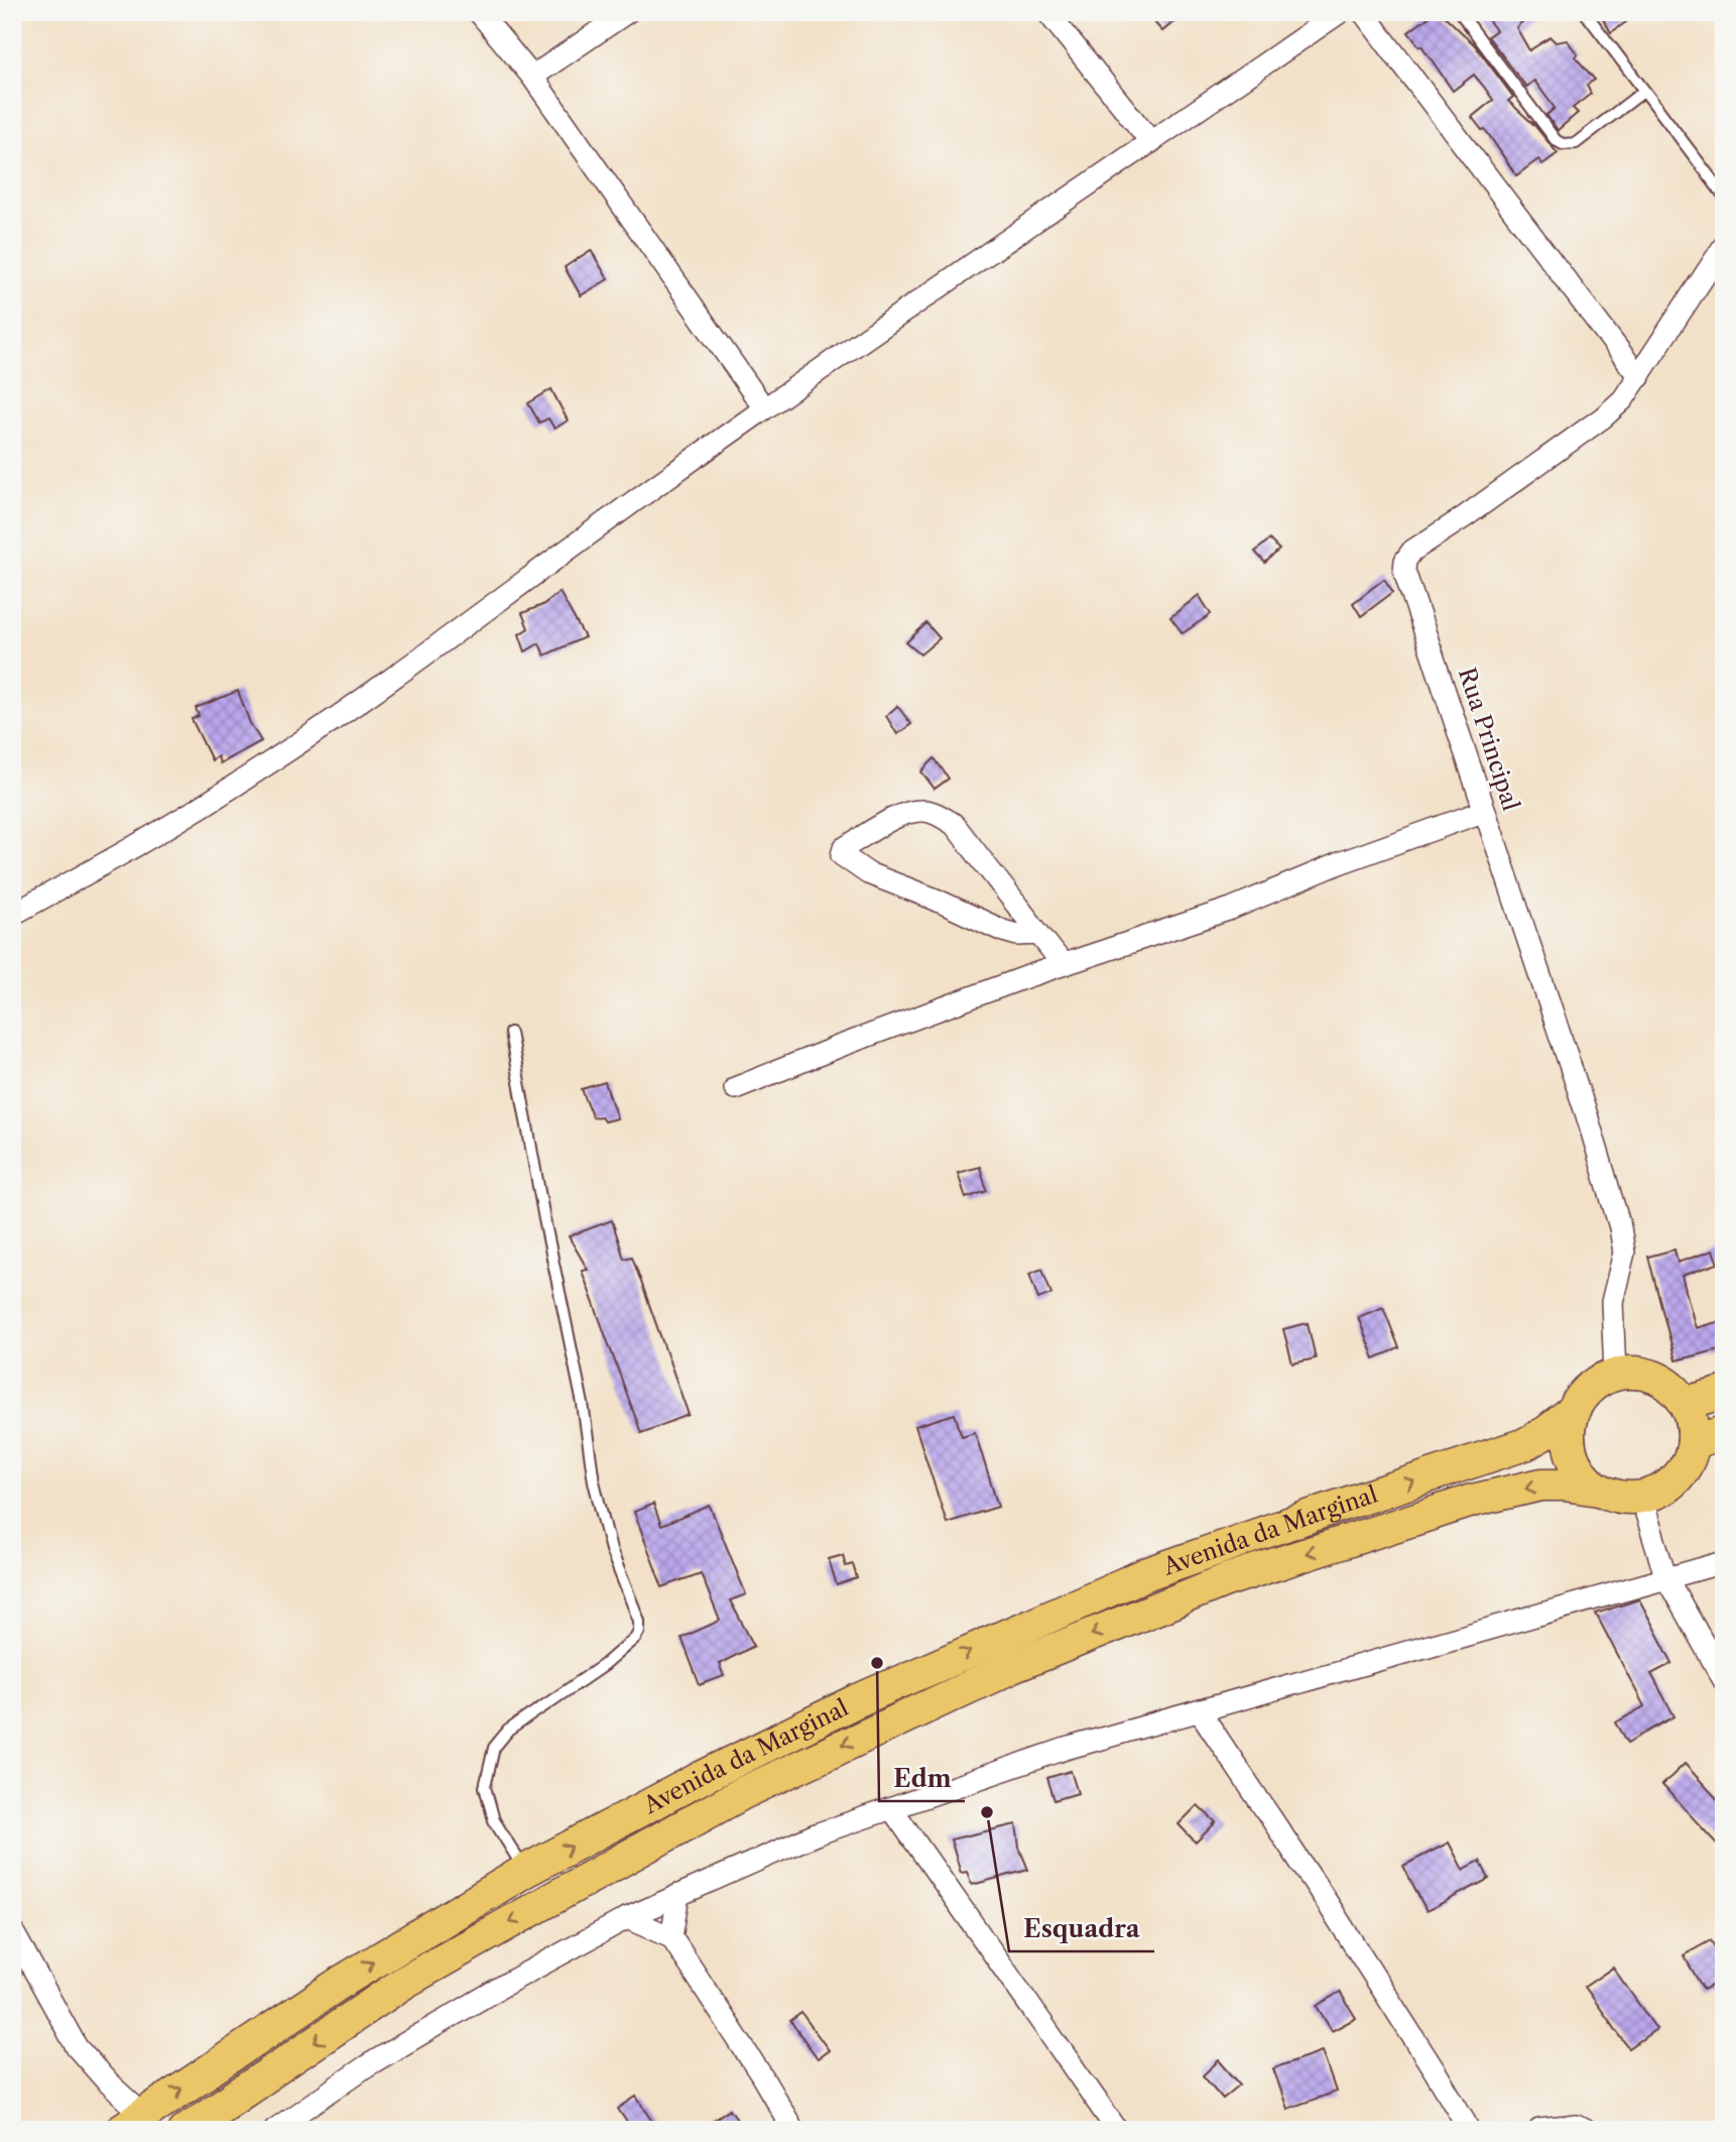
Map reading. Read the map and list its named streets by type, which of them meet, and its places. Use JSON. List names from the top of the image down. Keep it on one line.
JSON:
{"streets":{"main road":["Avenida da Marginal"],"street":["Rua Principal"]},"crossings":[["Rua Principal","Avenida da Marginal"]],"places":["Edm","Esquadra"]}
